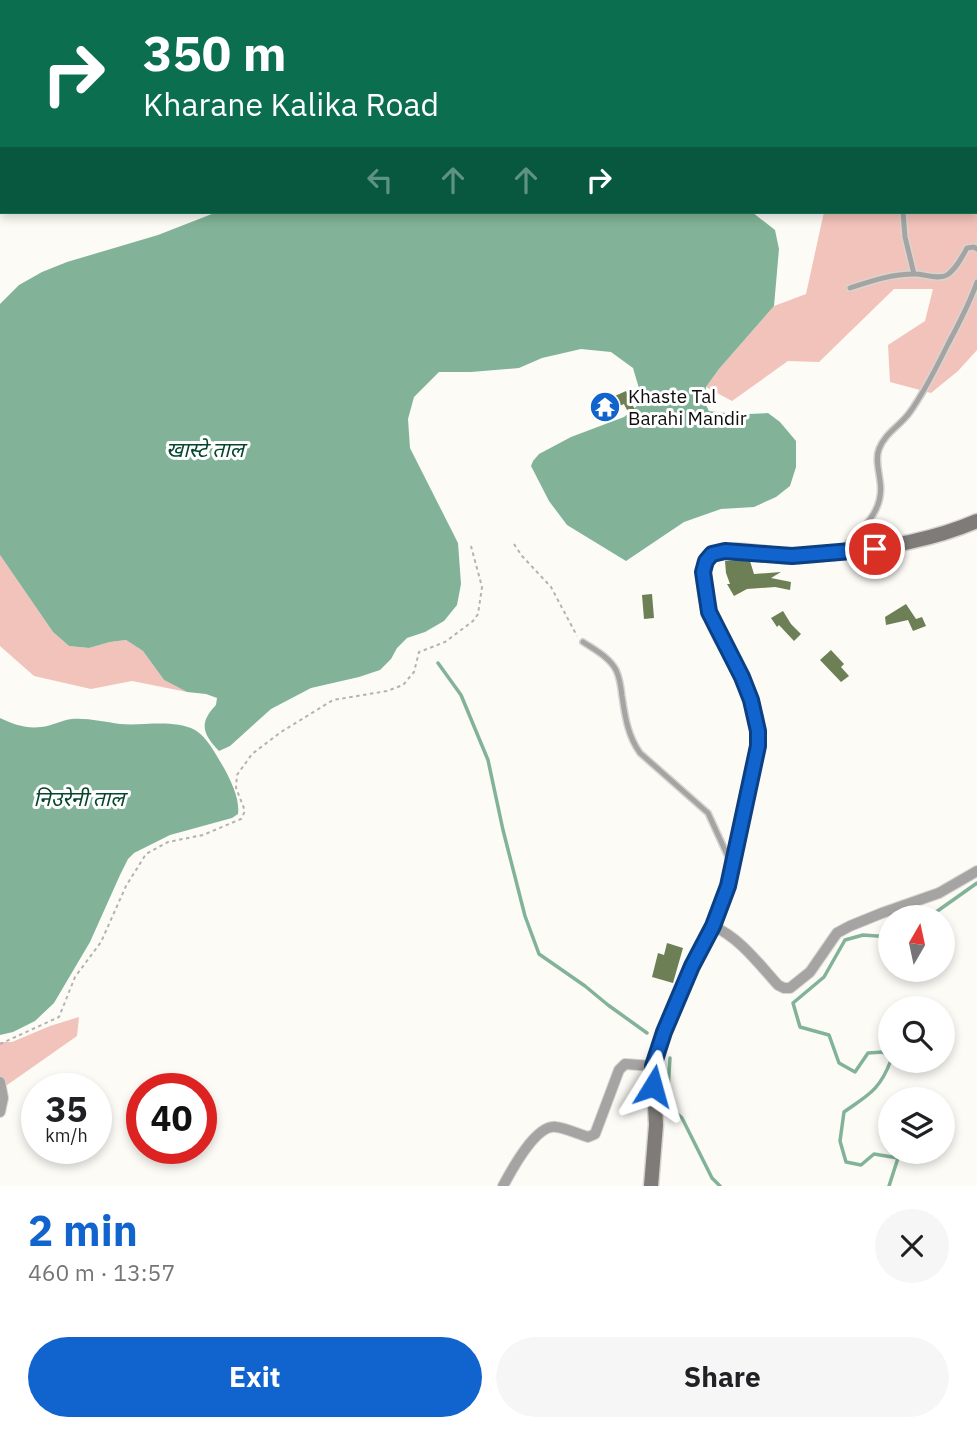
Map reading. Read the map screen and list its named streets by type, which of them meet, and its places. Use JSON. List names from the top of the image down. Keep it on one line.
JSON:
{"water":["खास्टे ताल","निउरेनी ताल"],"places":{"temple":["Khaste Tal Barahi Mandir"]},"north":"top","page":{"turn":["350 m","Kharane Kalika Road"],"speed":"35 km/h","limit":"40","heading":["2 min","460 m · 13:57"],"buttons":["Exit","Share"]}}
